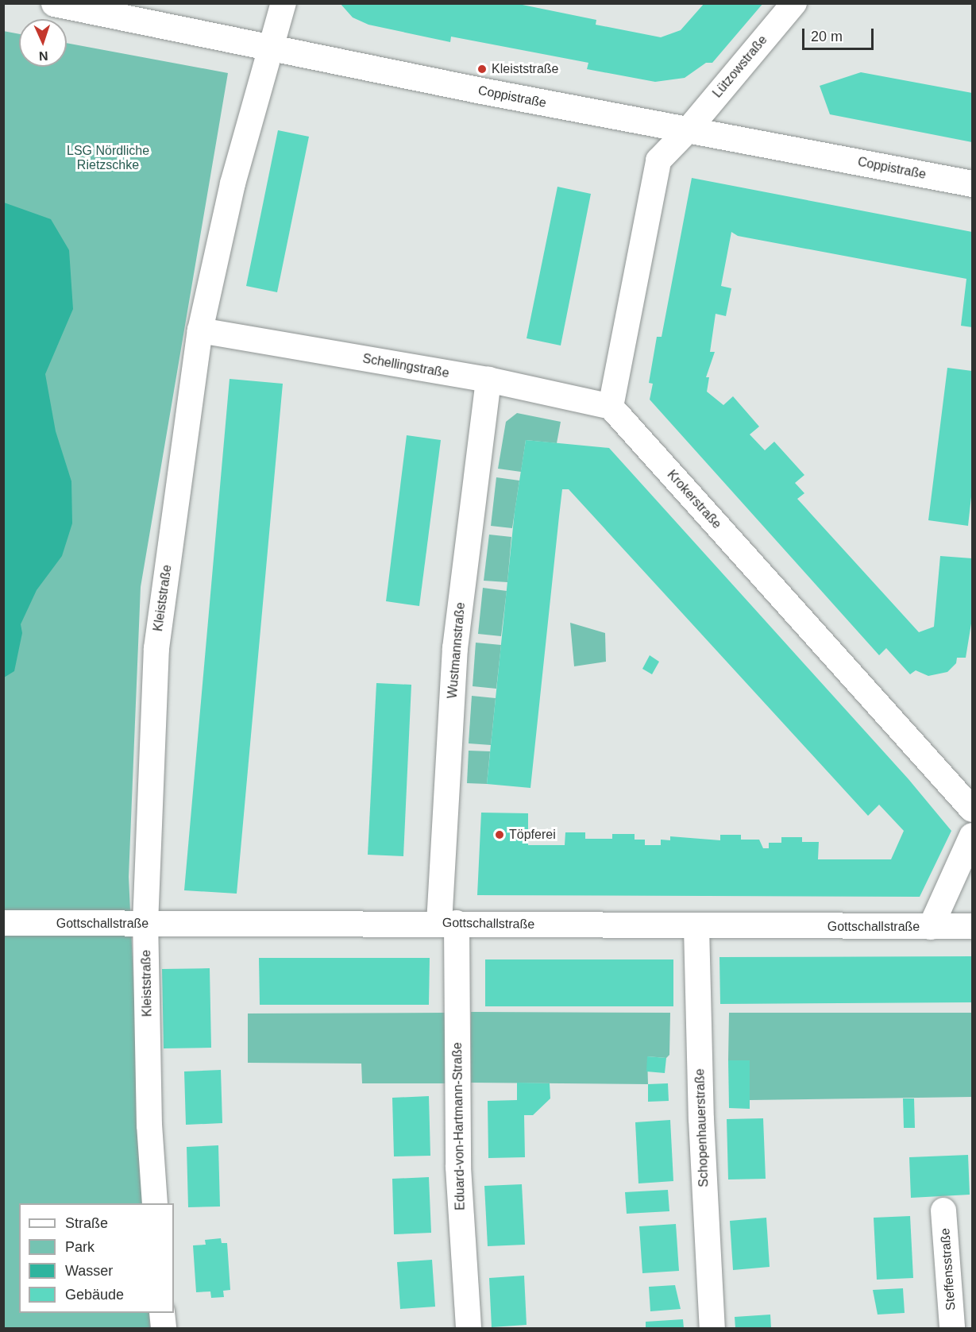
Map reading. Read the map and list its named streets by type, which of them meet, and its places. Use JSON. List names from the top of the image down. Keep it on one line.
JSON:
{"streets":{"main road":["Coppistraße"],"street":["Lützowstraße","Schellingstraße","Krokerstraße","Kleiststraße","Wustmannstraße","Gottschallstraße","Eduard-von-Hartmann-Straße","Schopenhauerstraße","Steffensstraße"]},"crossings":[["Lützowstraße","Coppistraße"],["Coppistraße","Kleiststraße"],["Schellingstraße","Krokerstraße"],["Schellingstraße","Kleiststraße"],["Schellingstraße","Wustmannstraße"],["Kleiststraße","Gottschallstraße"],["Wustmannstraße","Gottschallstraße"],["Wustmannstraße","Eduard-von-Hartmann-Straße"],["Gottschallstraße","Eduard-von-Hartmann-Straße"],["Gottschallstraße","Schopenhauerstraße"]],"parks":["LSG Nördliche Rietzschke"],"places":["Kleiststraße","Töpferei"],"legend":["Straße","Park","Wasser","Gebäude"],"scale_bar":"20 m","north":"bottom"}
